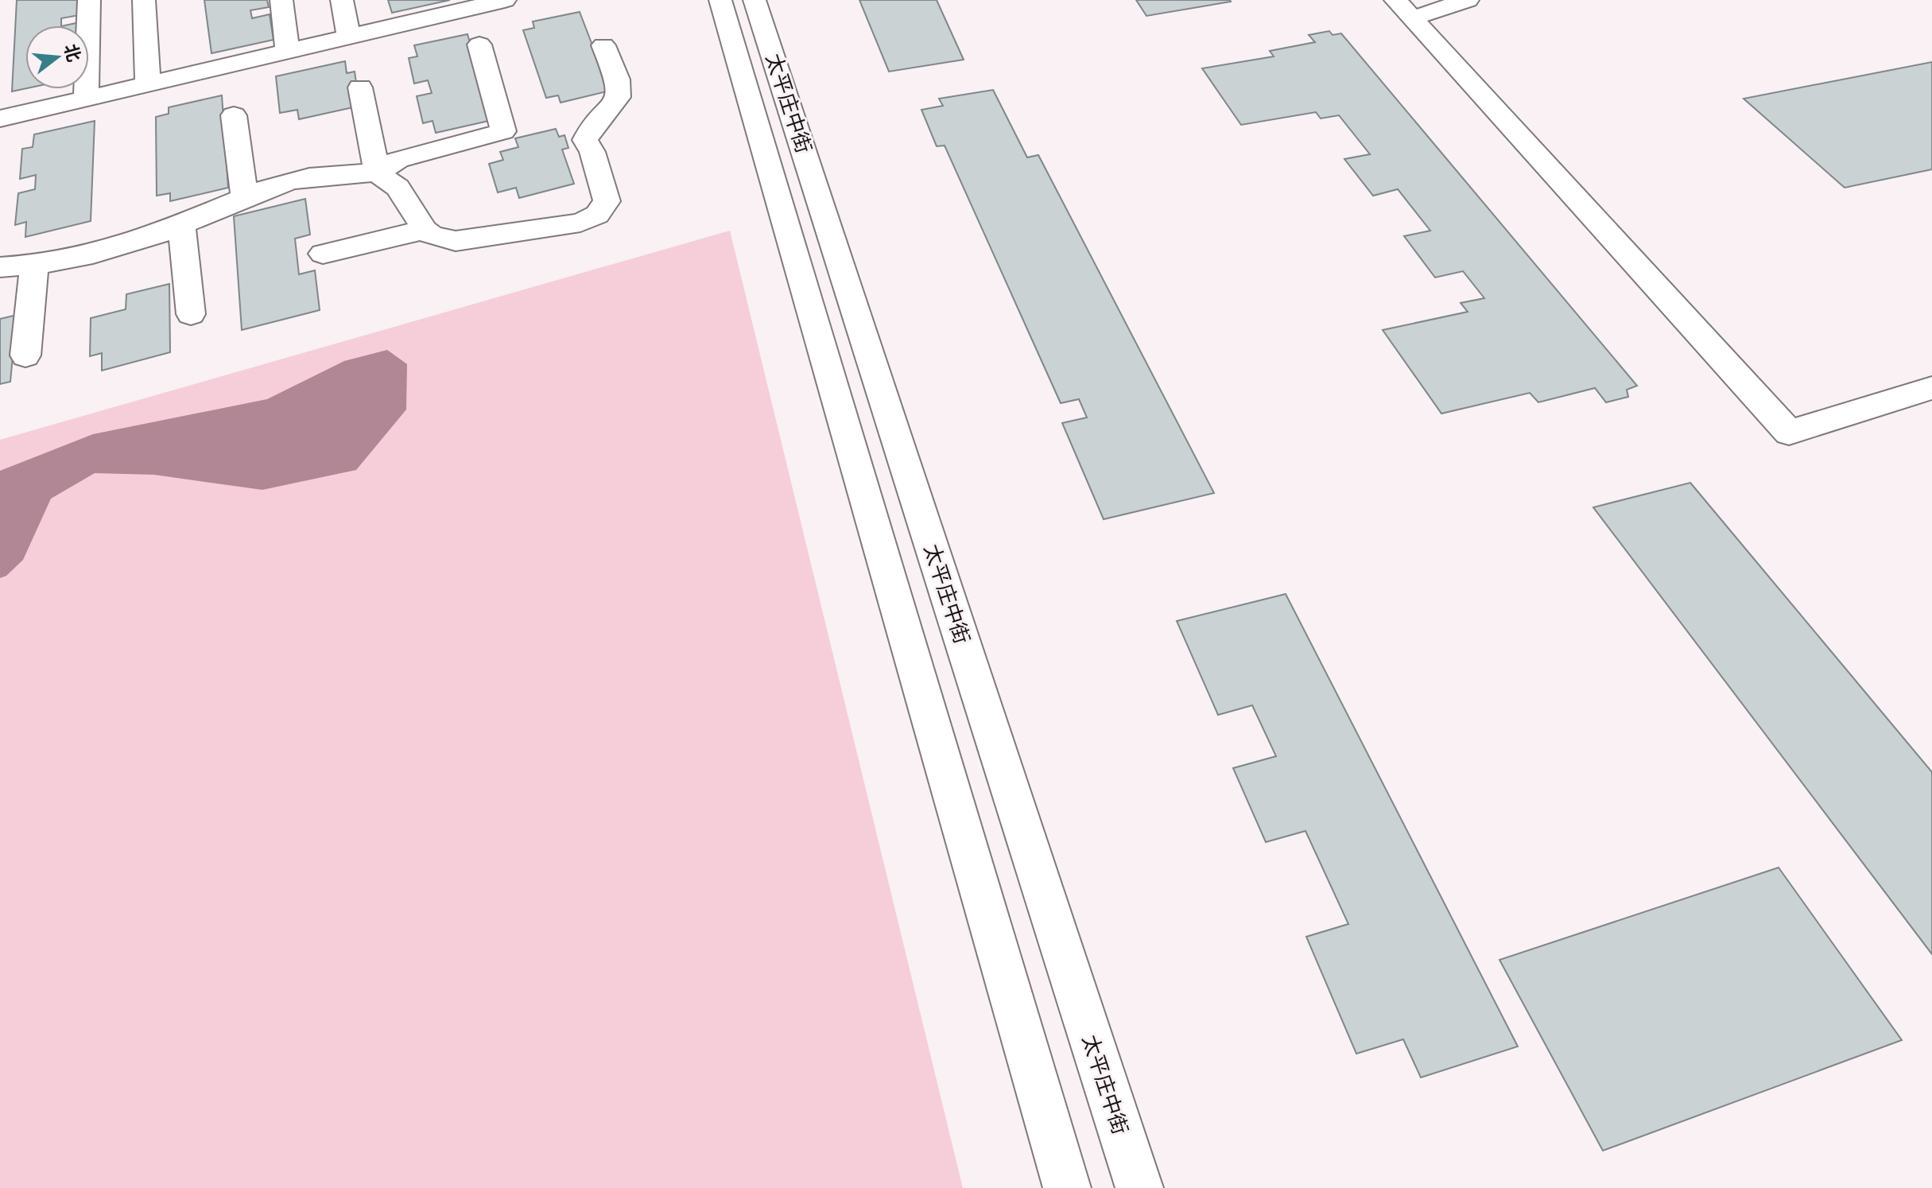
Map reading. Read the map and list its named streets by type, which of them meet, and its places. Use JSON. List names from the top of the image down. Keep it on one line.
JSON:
{"streets":{"main road":["太平庄中街"]},"north":"right"}
